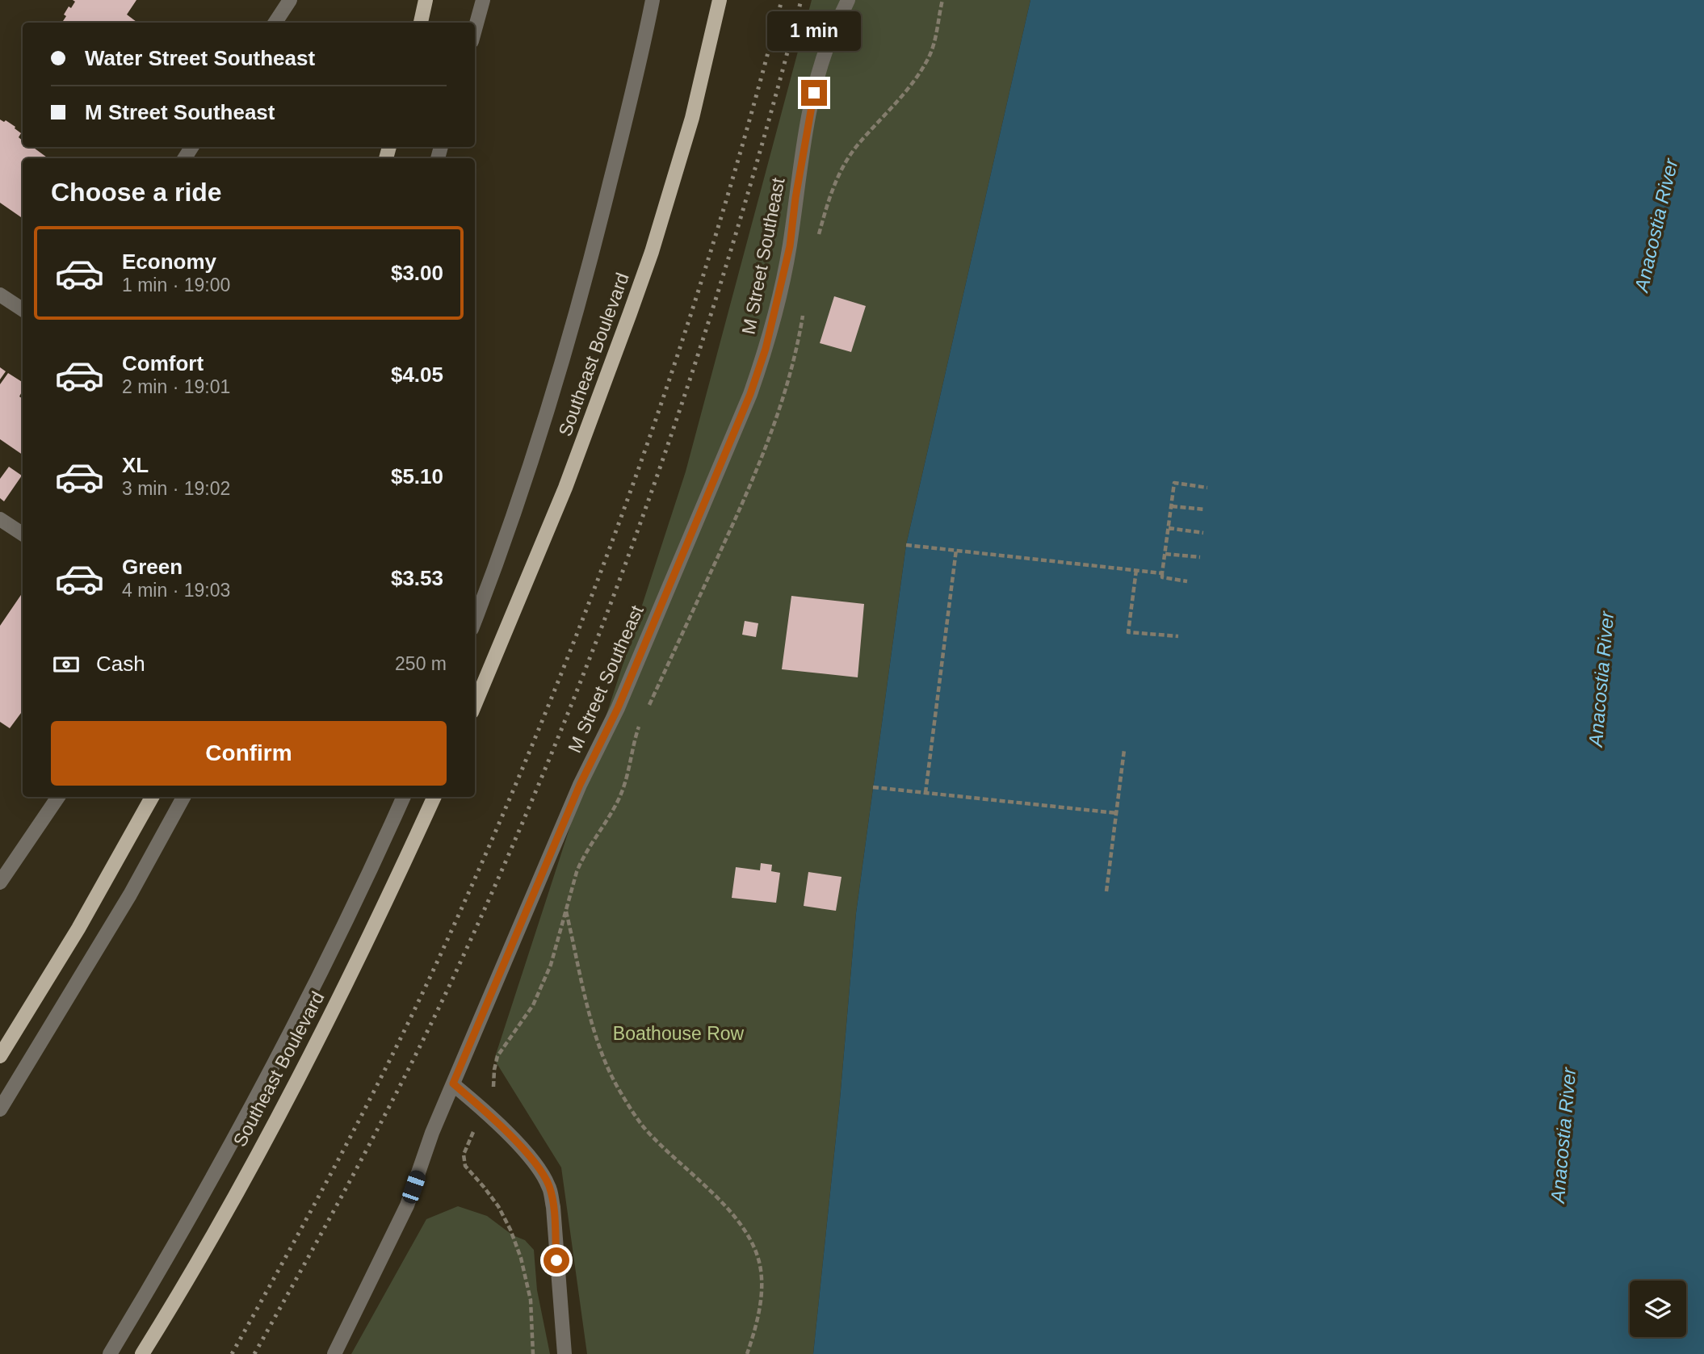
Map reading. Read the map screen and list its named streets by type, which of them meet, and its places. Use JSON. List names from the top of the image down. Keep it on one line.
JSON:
{"streets":{"main road":["Southeast Boulevard"],"street":["M Street Southeast"]},"water":["Anacostia River"],"parks":["Boathouse Row"],"page":{"bubble":"1 min","banner":["Water Street Southeast","M Street Southeast"],"heading":"Choose a ride","list":[{"name":"Economy","note":"1 min · 19:00","value":"$3.00"},{"name":"Comfort","note":"2 min · 19:01","value":"$4.05"},{"name":"XL","note":"3 min · 19:02","value":"$5.10"},{"name":"Green","note":"4 min · 19:03","value":"$3.53"}],"pay":["Cash","250 m"],"buttons":"Confirm"}}
